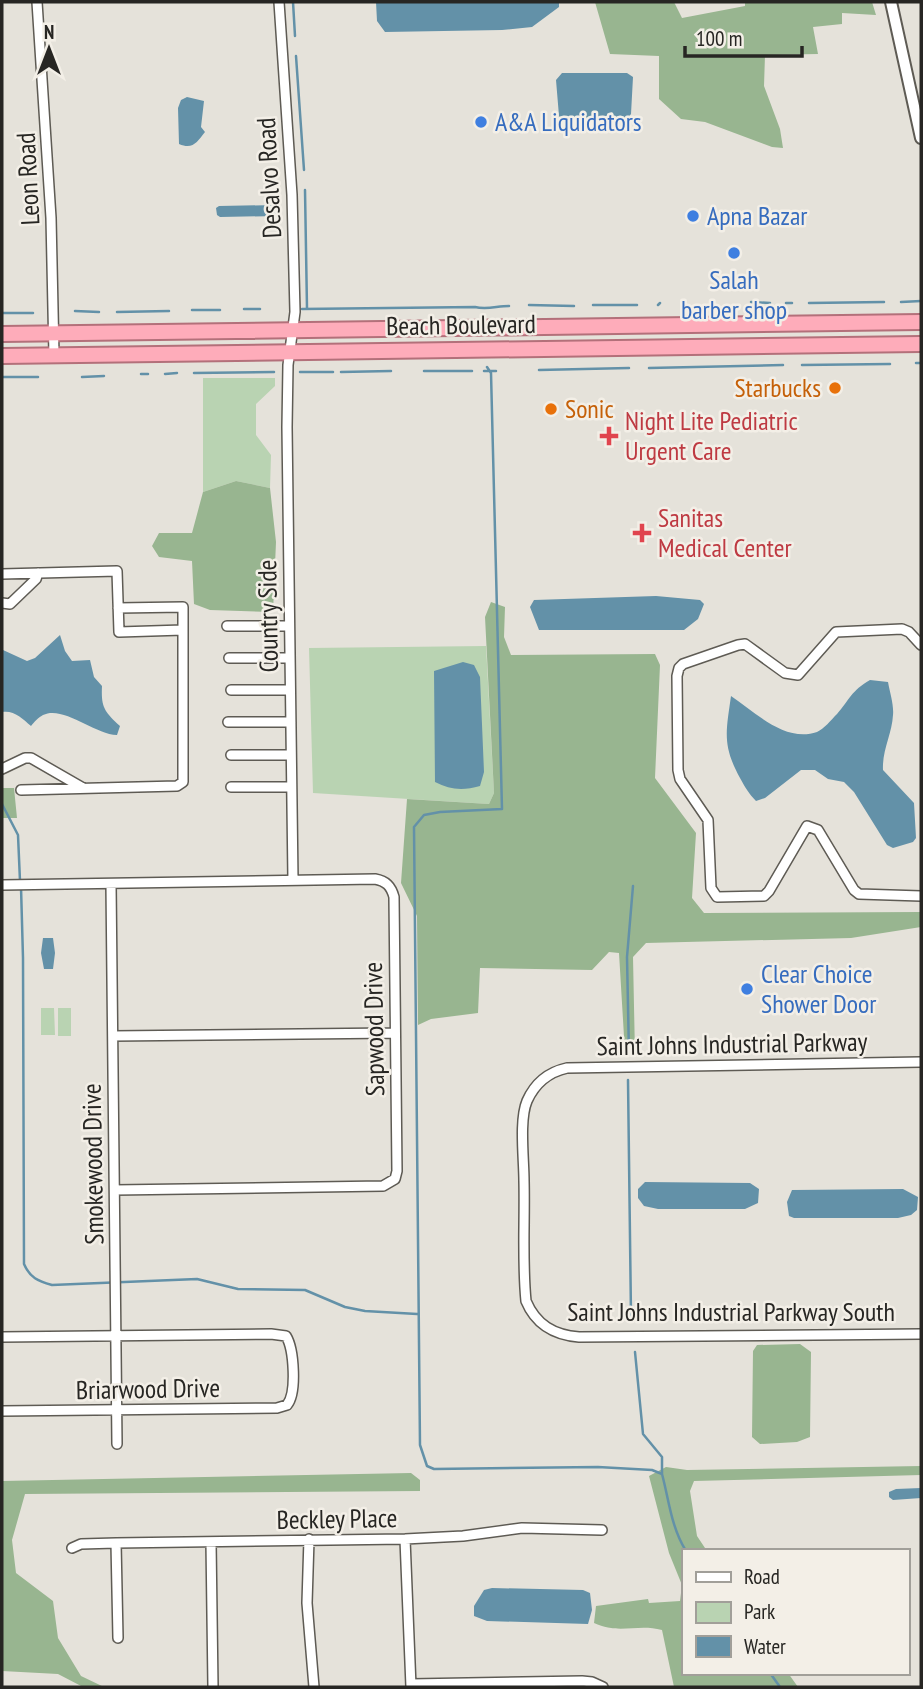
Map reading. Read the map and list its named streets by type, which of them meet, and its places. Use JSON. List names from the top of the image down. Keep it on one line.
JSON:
{"streets":{"highway":["Beach Boulevard"],"street":["Desalvo Road","Leon Road","Country Side","Sapwood Drive","Saint Johns Industrial Parkway","Smokewood Drive","Saint Johns Industrial Parkway South","Briarwood Drive","Beckley Place"]},"crossings":[["Desalvo Road","Beach Boulevard"],["Desalvo Road","Country Side"],["Leon Road","Beach Boulevard"],["Beach Boulevard","Country Side"],["Country Side","Sapwood Drive"],["Sapwood Drive","Smokewood Drive"],["Saint Johns Industrial Parkway","Saint Johns Industrial Parkway South"],["Smokewood Drive","Briarwood Drive"]],"places":{"other":["A&A Liquidators","Apna Bazar","Salah barber shop","Starbucks","Sonic","Clear Choice Shower Door"],"health":["Night Lite Pediatric Urgent Care","Sanitas Medical Center"]},"legend":["Road","Park","Water"],"scale_bar":"100 m","north":"top"}
